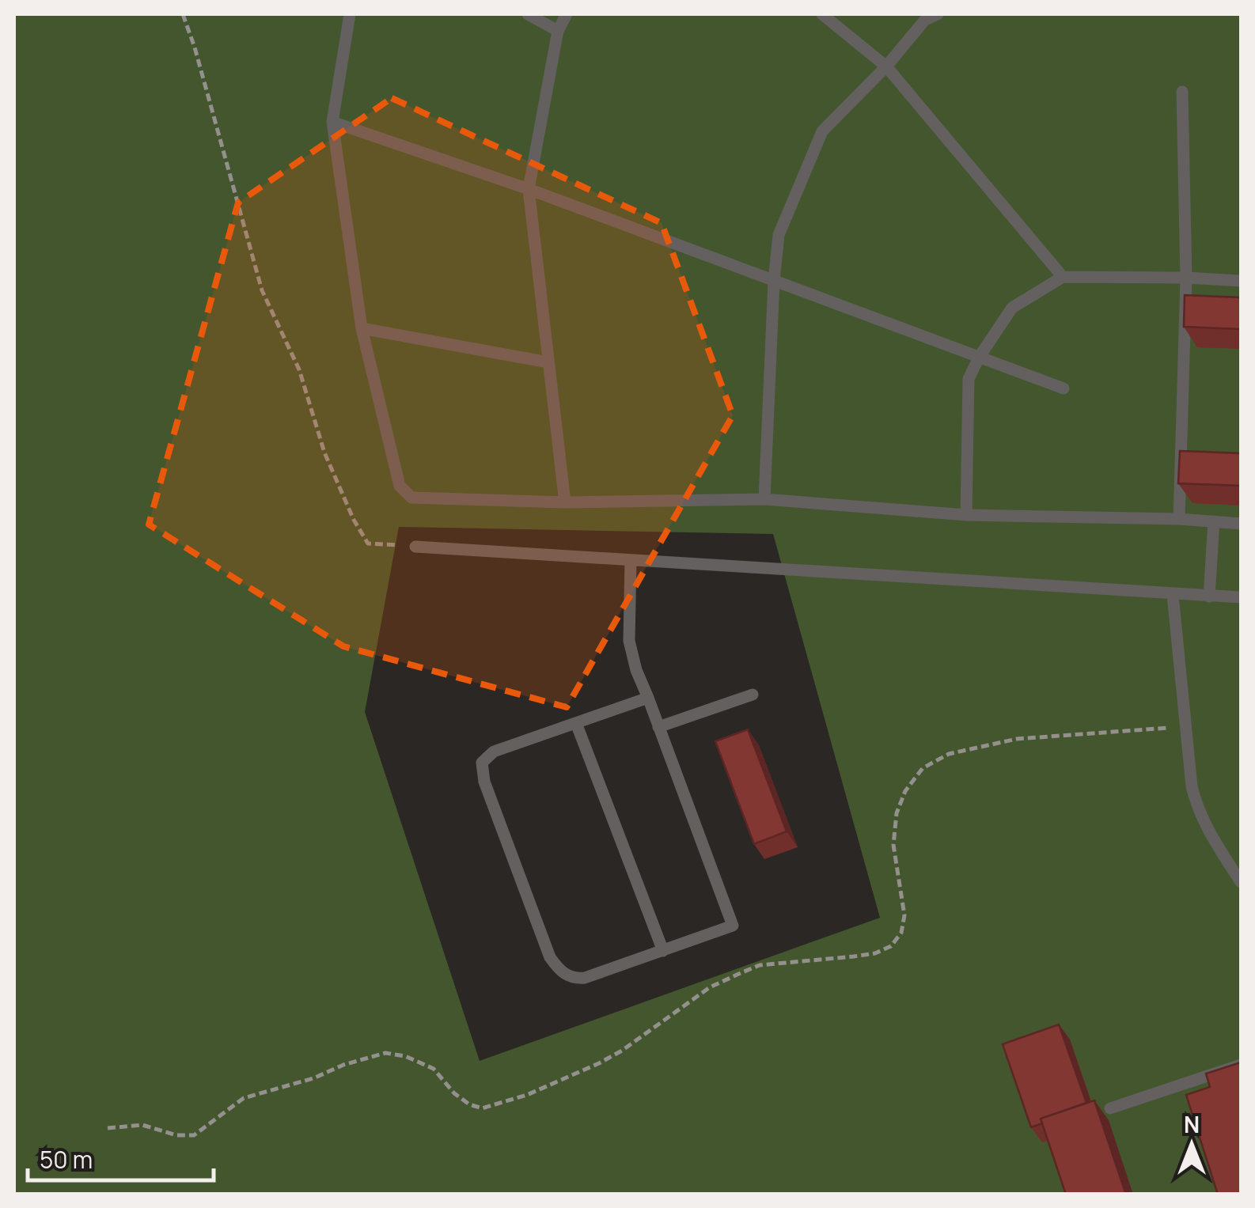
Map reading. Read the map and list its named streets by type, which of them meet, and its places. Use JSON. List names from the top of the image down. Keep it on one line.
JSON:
{"scale_bar":"50 m","north":"top"}
